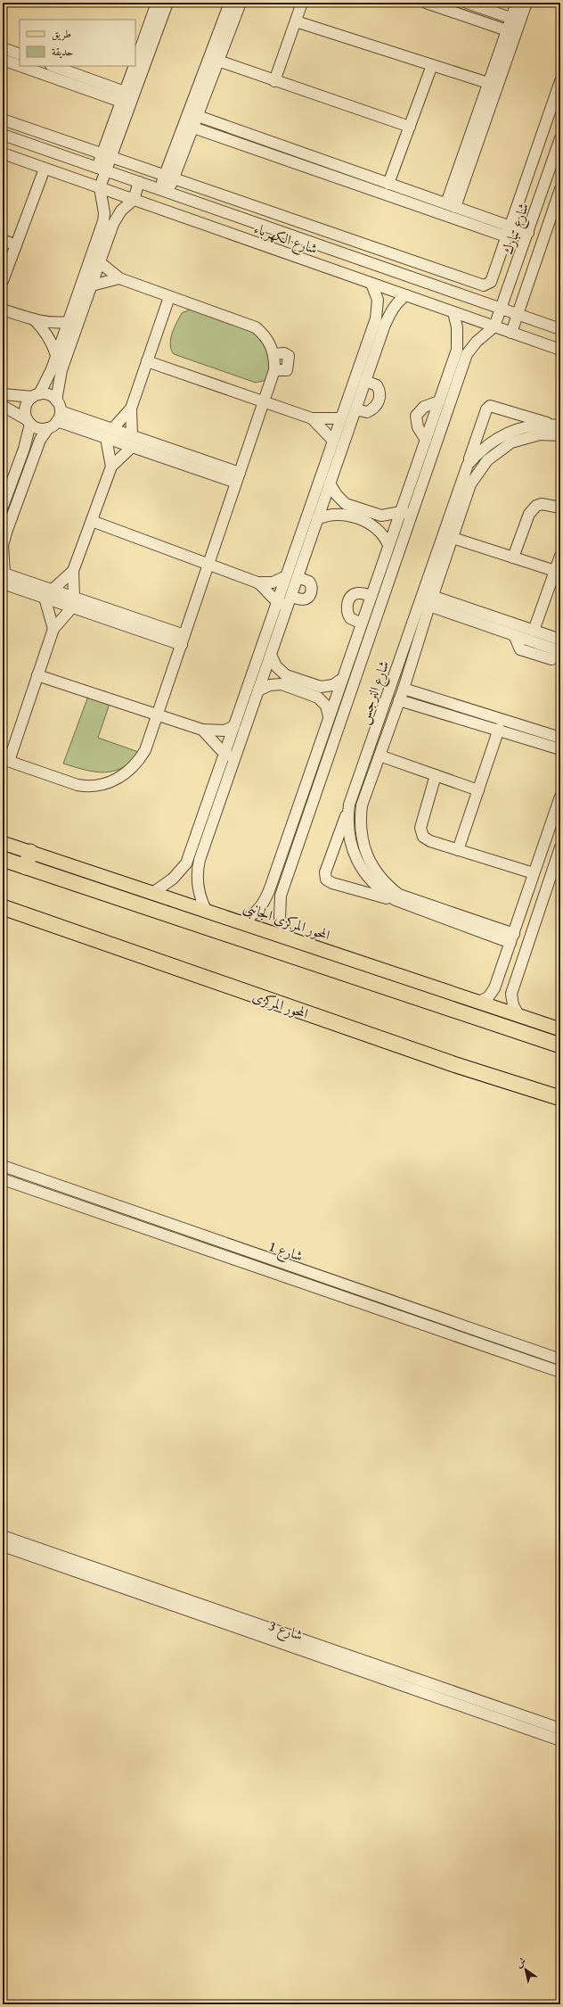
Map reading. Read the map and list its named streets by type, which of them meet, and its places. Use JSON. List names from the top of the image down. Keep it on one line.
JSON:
{"streets":{"highway":["المحور المركزى"],"main road":["المحور المركزى الجانبى"],"street":["شارع تبارك","شارع الكهرباء","شارع النرجس","شارع 1","شارع 3"]},"crossings":[["شارع تبارك","شارع الكهرباء"]],"legend":["طريق","حديقة"],"north":"top left"}
